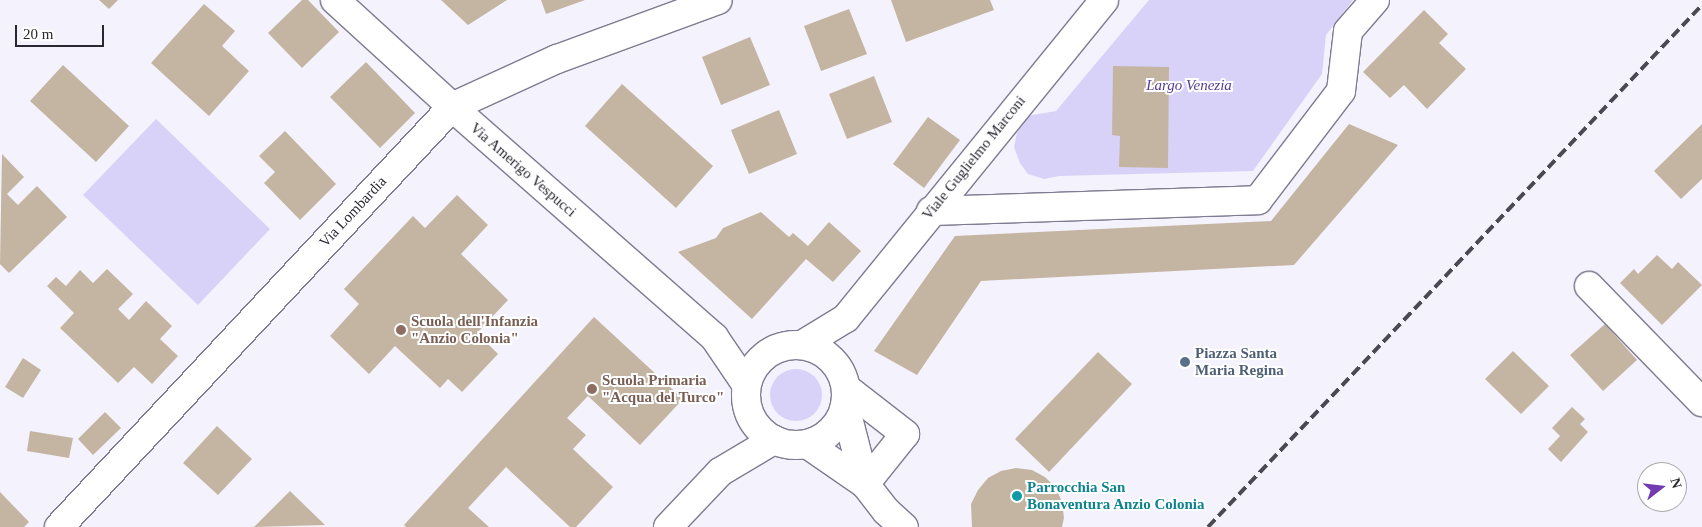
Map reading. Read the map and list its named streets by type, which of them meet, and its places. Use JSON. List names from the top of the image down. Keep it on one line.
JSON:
{"streets":{"street":["Viale Guglielmo Marconi","Via Amerigo Vespucci","Via Lombardia"]},"crossings":[["Viale Guglielmo Marconi","Via Amerigo Vespucci"],["Via Amerigo Vespucci","Via Lombardia"]],"parks":["Largo Venezia"],"places":["Scuola dell'Infanzia \"Anzio Colonia\"","Piazza Santa Maria Regina","Scuola Primaria \"Acqua del Turco\"","Parrocchia San Bonaventura Anzio Colonia"],"scale_bar":"20 m","north":"right"}
